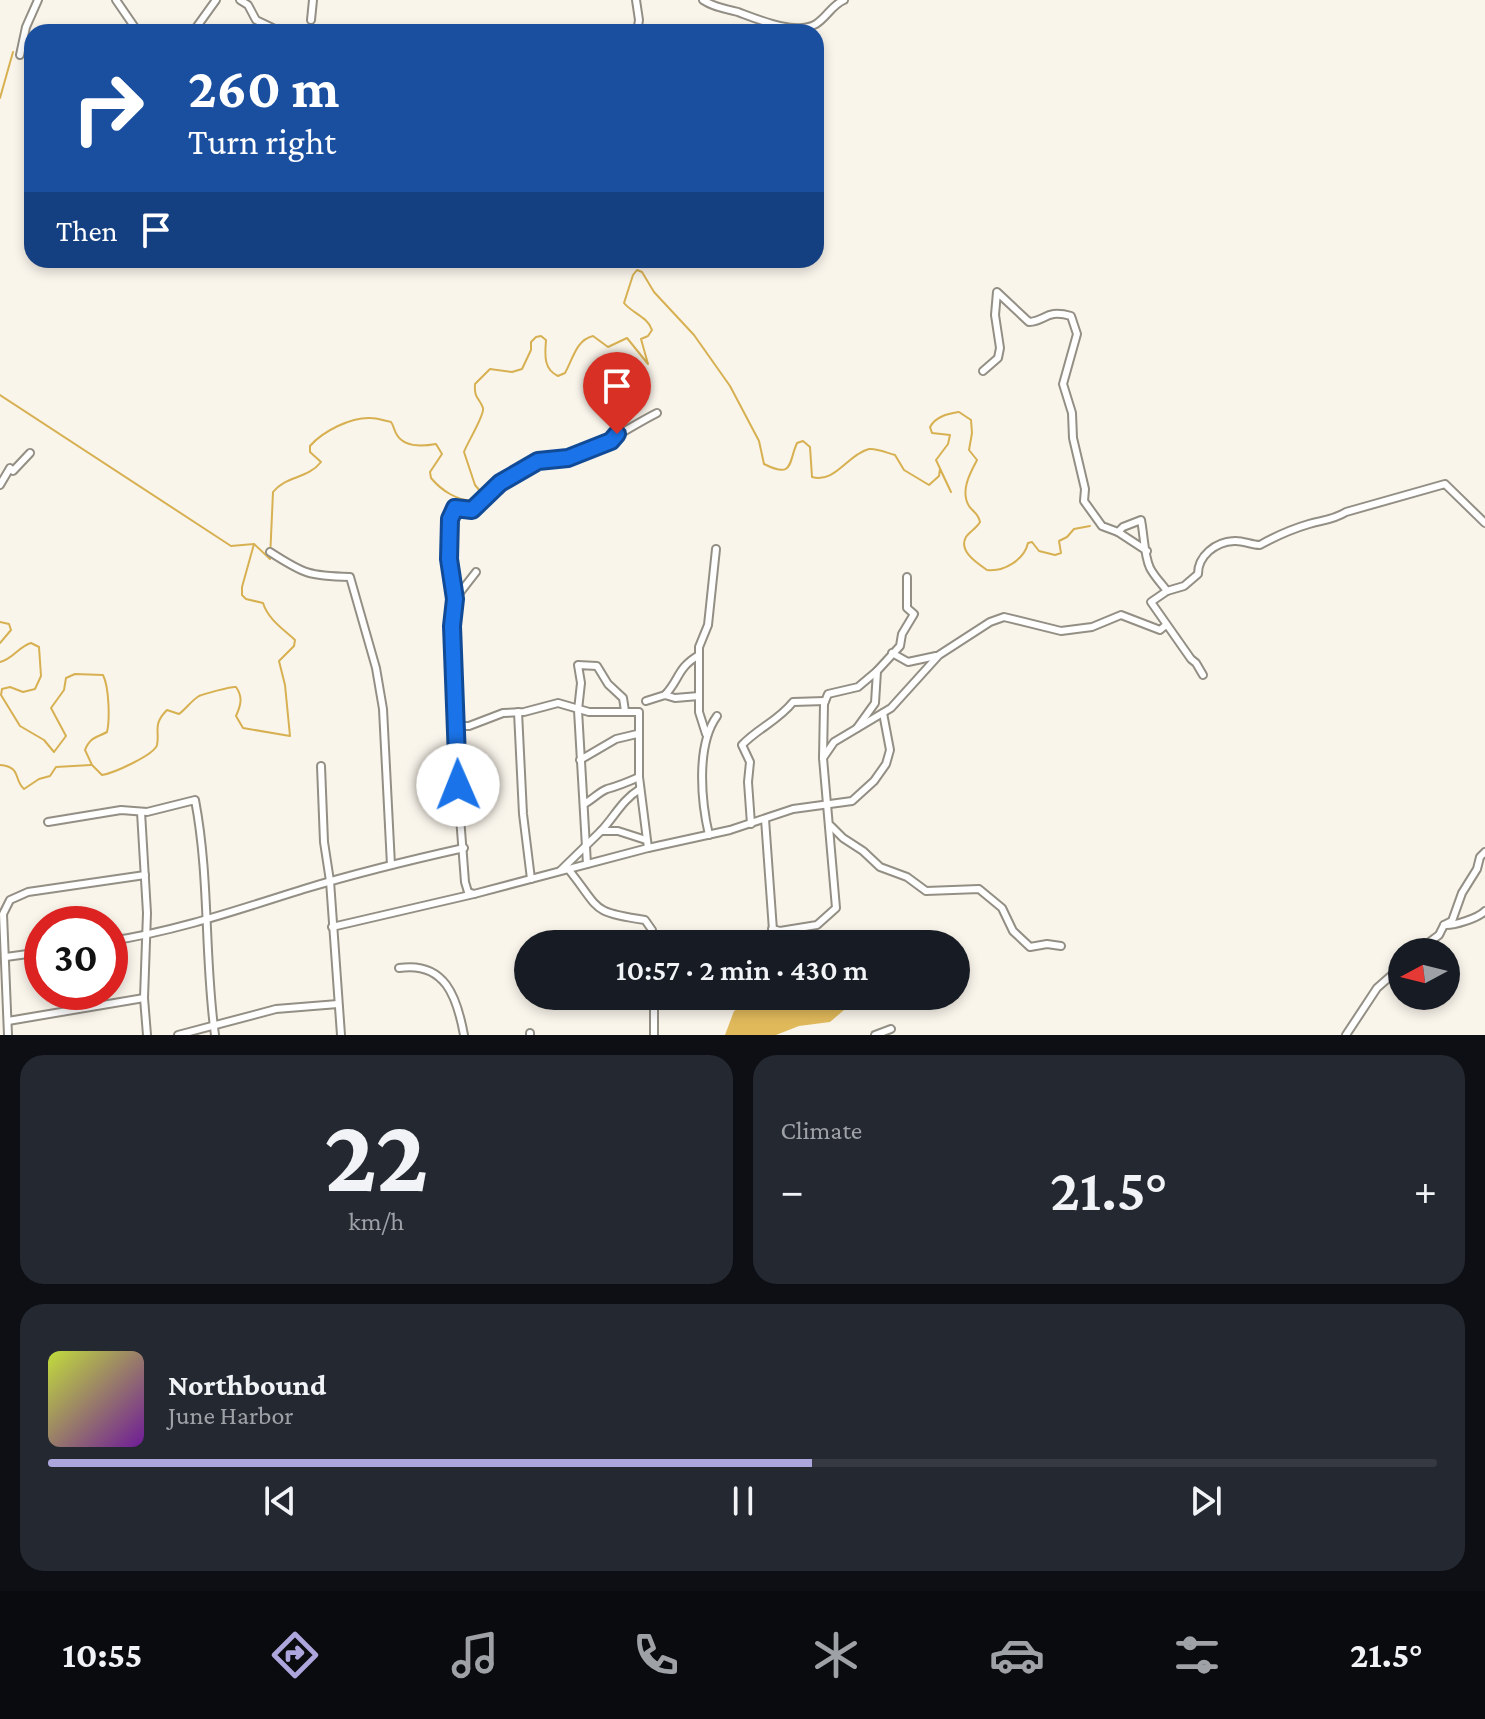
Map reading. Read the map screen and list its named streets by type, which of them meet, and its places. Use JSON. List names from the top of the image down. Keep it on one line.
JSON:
{"north":"left","page":{"turn":["260 m","Turn right"],"then":"Then","limit":"30","trip":"10:57 · 2 min · 430 m","tile":[["22","km/h"],"Climate"],"heat":["−","21.5°","+"],"song":["Northbound","June Harbor"],"tabs":["10:55","21.5°"]}}
